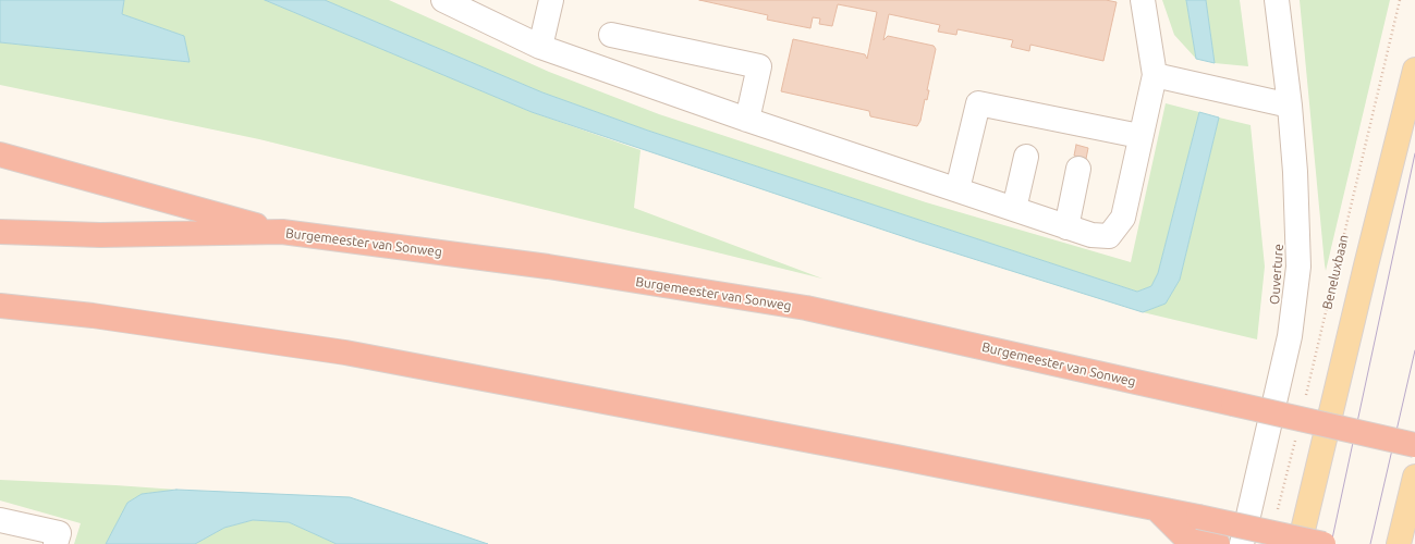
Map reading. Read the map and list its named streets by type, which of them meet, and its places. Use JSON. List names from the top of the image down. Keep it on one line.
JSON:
{"streets":{"highway":["Burgemeester van Sonweg"],"street":["Ouverture"],"path":["Beneluxbaan"]}}
